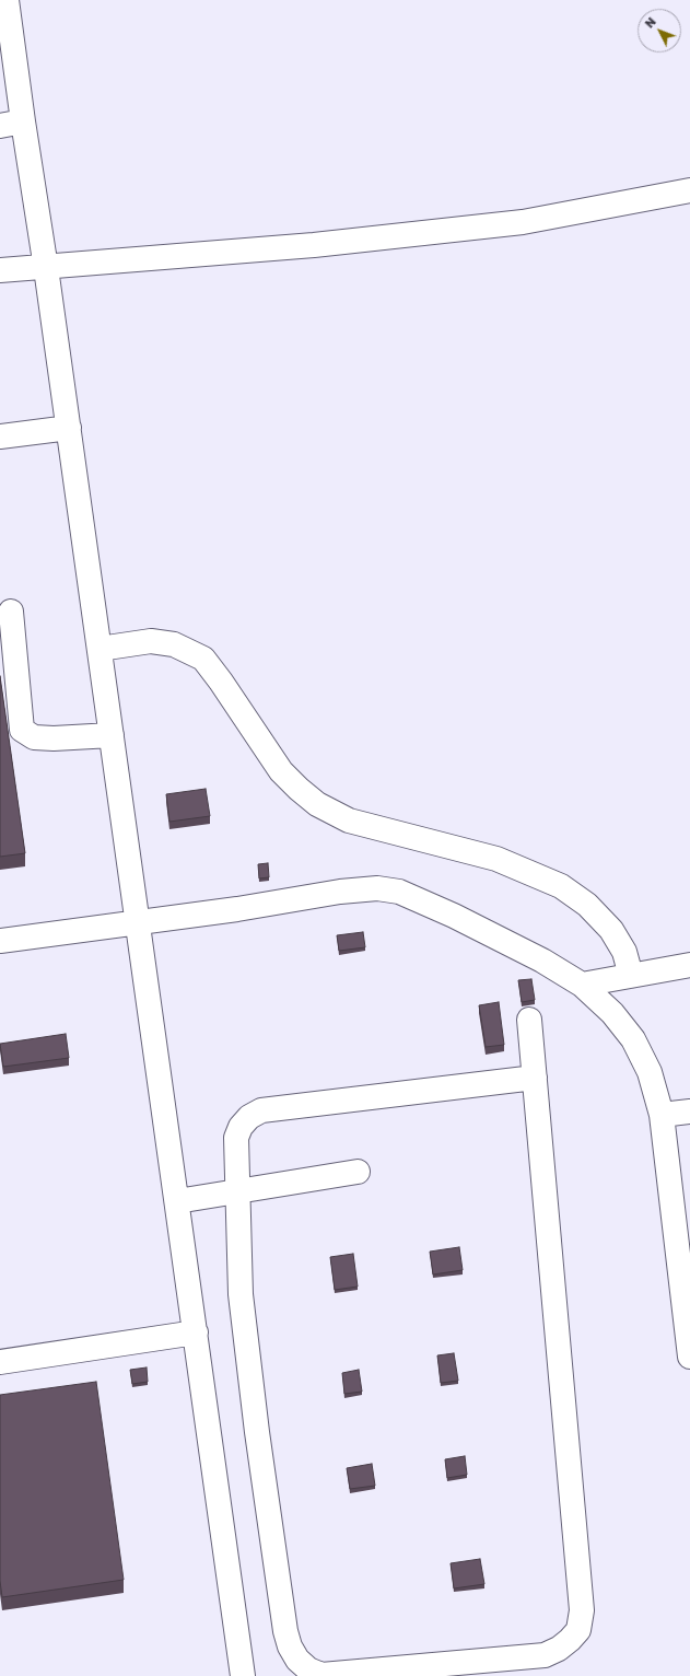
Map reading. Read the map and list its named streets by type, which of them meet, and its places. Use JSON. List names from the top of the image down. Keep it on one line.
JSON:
{"north":"top left"}
